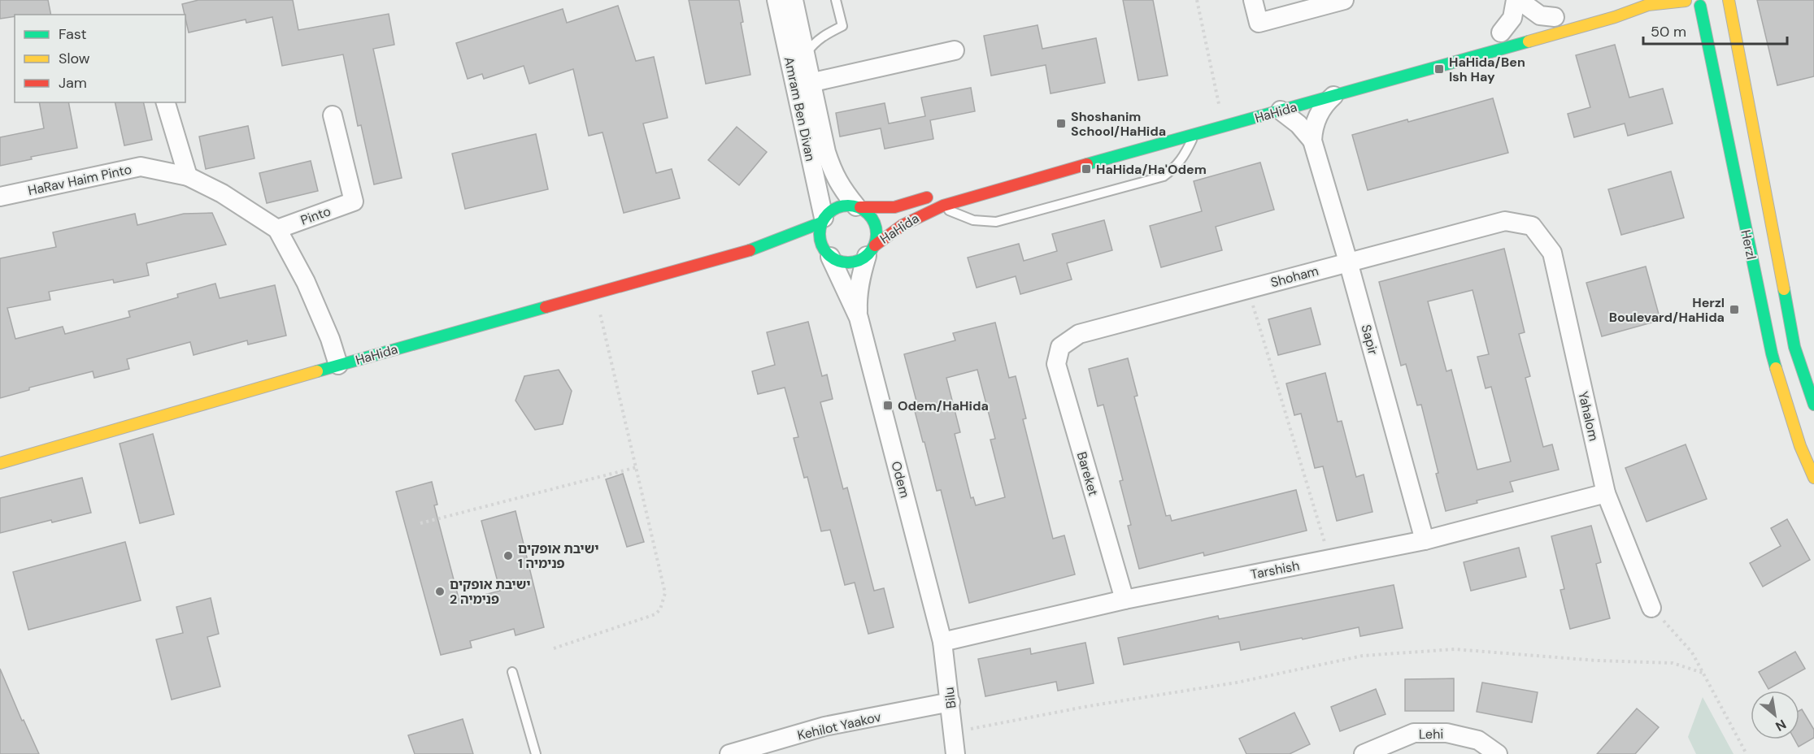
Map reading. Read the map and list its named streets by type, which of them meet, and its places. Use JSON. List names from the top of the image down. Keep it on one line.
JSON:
{"streets":{"street":["Amram Ben Divan","HaHida","HaRav Haim Pinto","Pinto","Herzl","Shoham","Sapir","Yahalom","Bareket","Odem","Tarshish","Bilu","Kehilot Yaakov","Lehi"]},"crossings":[["Amram Ben Divan","HaHida"],["Amram Ben Divan","Odem"],["HaHida","HaRav Haim Pinto"],["HaHida","Sapir"],["HaHida","Odem"],["HaRav Haim Pinto","Pinto"],["Shoham","Sapir"],["Shoham","Yahalom"],["Shoham","Bareket"],["Sapir","Tarshish"],["Yahalom","Tarshish"],["Bareket","Tarshish"],["Odem","Tarshish"],["Odem","Bilu"],["Tarshish","Bilu"],["Bilu","Kehilot Yaakov"]],"places":{"transit":["HaHida/Ben Ish Hay","Shoshanim School/HaHida","HaHida/Ha'Odem","Herzl Boulevard/HaHida","Odem/HaHida"],"other":["ישיבת אופקים פנימיה 1","ישיבת אופקים פנימיה 2"]},"legend":["Fast","Slow","Jam"],"scale_bar":"50 m","north":"bottom right"}
